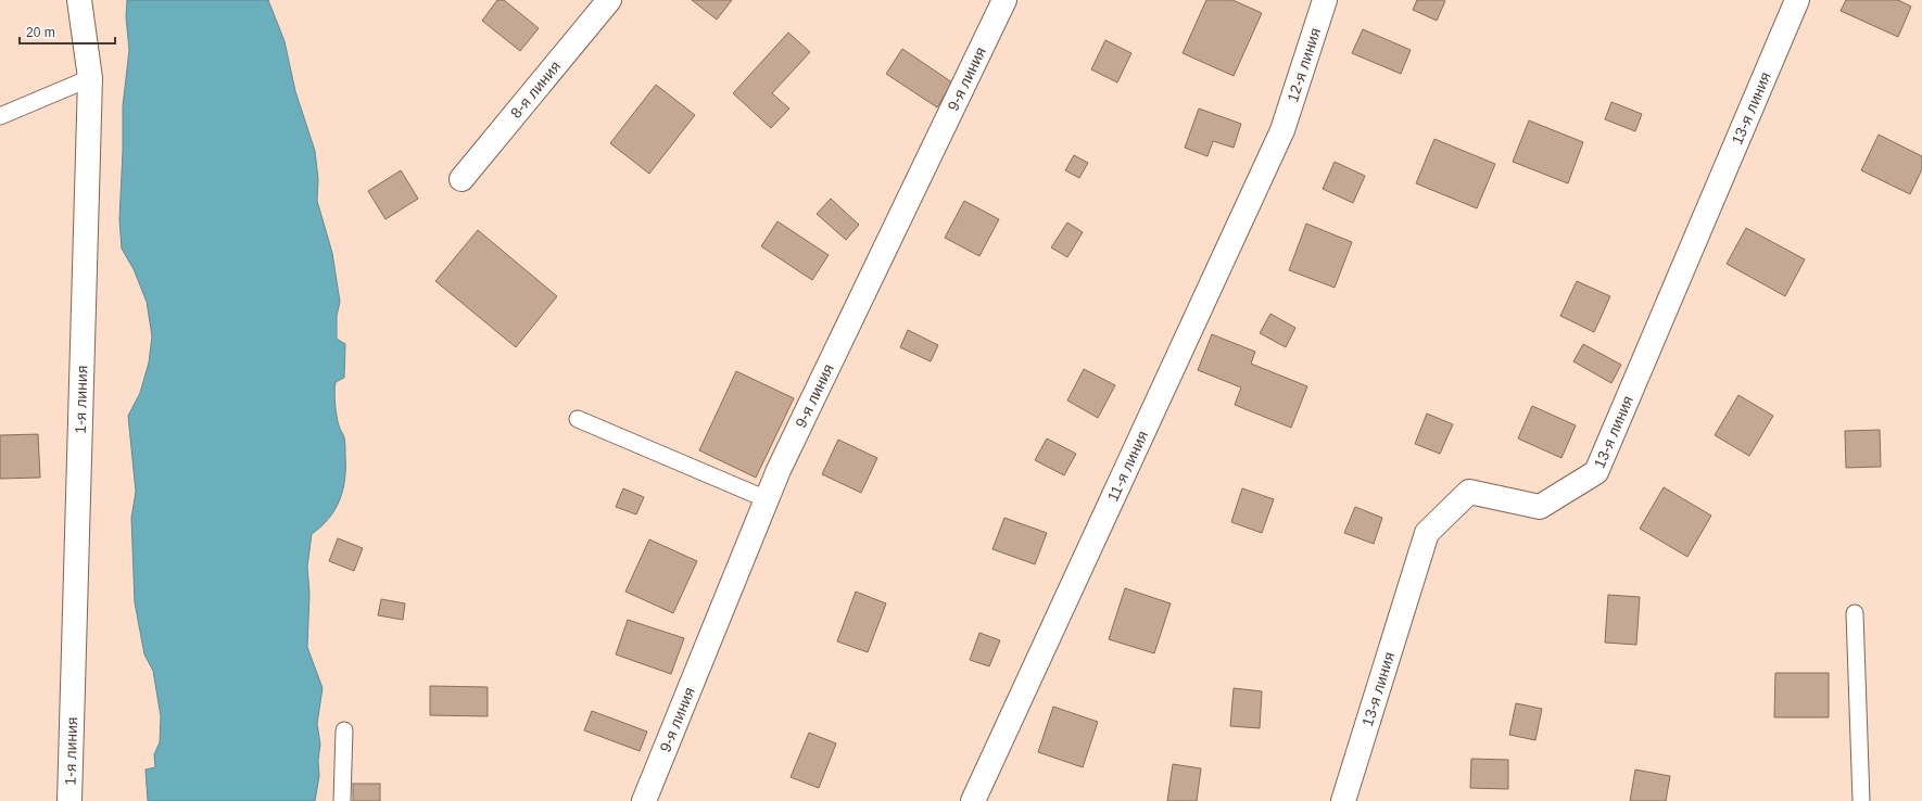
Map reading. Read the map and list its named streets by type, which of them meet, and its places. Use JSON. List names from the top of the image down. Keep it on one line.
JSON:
{"streets":{"street":["12-я линия","9-я линия","8-я линия","13-я линия","1-я линия","11-я линия"]},"crossings":[["12-я линия","11-я линия"]],"scale_bar":"20 m"}
